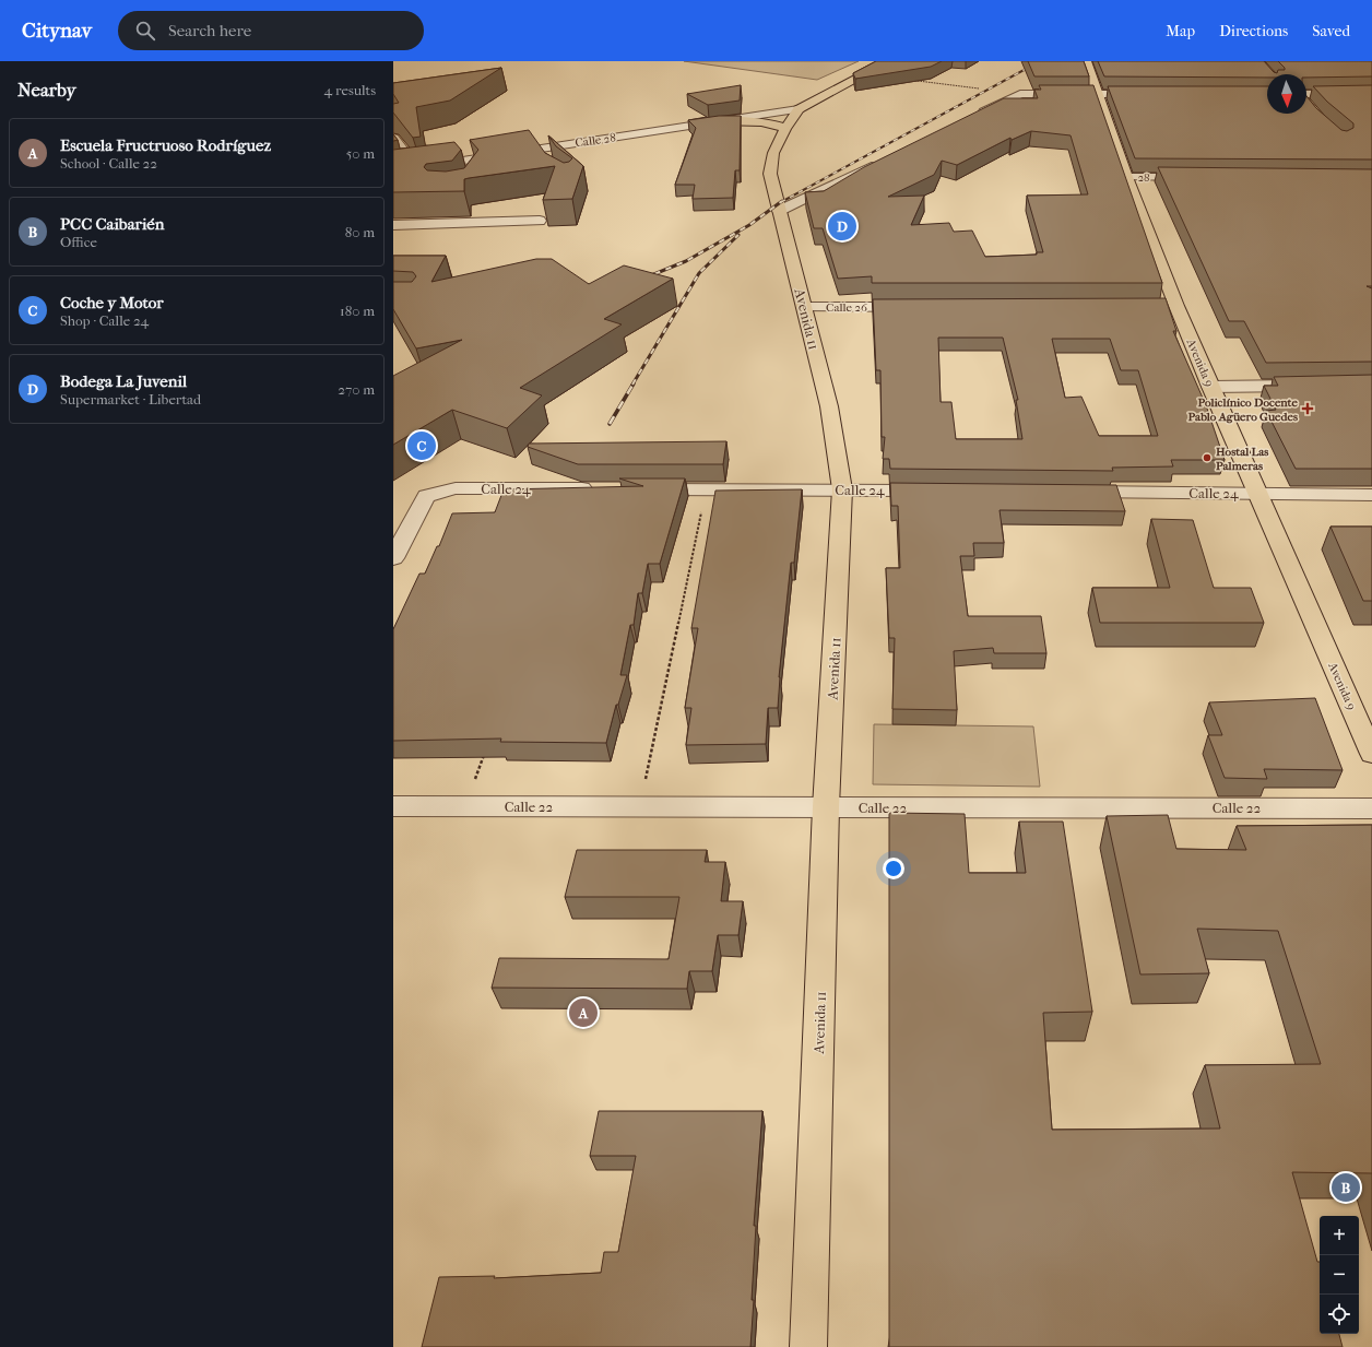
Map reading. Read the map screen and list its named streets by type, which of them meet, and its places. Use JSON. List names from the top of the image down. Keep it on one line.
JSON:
{"streets":{"main road":["Avenida 11","Avenida 9"],"street":["Calle 28","28","Calle 26","Calle 24","Calle 22"]},"crossings":[["Calle 28","Avenida 11"],["28","Avenida 9"],["Calle 26","Avenida 11"],["Avenida 11","Calle 24"],["Avenida 11","Calle 22"],["Avenida 9","Calle 24"]],"places":{"health":["Policlínico Docente Pablo Agüero Guedes"],"other":["Hostal Las Palmeras"]},"north":"bottom","page":{"header":"Citynav","search":"Search here","nav":["Map","Directions","Saved"],"heading":["Nearby","4 results"],"list":[{"mark":"A","name":"Escuela Fructruoso Rodríguez","note":"School · Calle 22","value":"50 m"},{"mark":"B","name":"PCC Caibarién","note":"Office","value":"80 m"},{"mark":"C","name":"Coche y Motor","note":"Shop · Calle 24","value":"180 m"},{"mark":"D","name":"Bodega La Juvenil","note":"Supermarket · Libertad","value":"270 m"}],"pins":["D","C","A","B"],"map_buttons":["+","−"]}}
